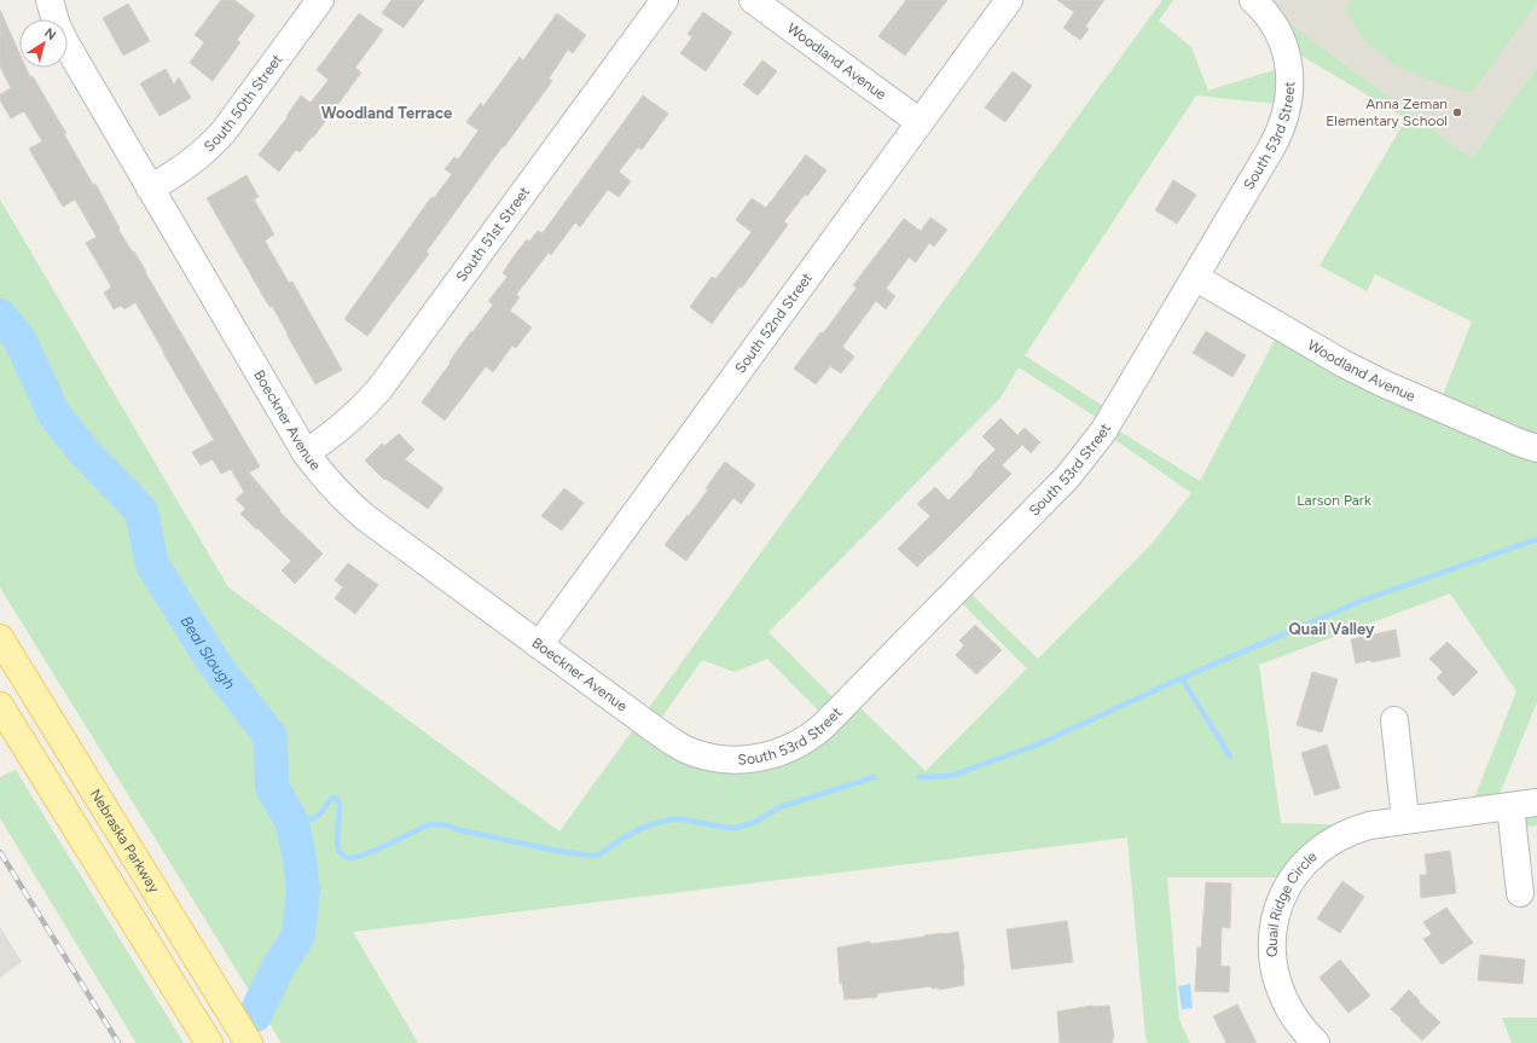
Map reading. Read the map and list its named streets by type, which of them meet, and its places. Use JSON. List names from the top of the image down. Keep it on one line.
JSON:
{"streets":{"main road":["Nebraska Parkway"],"street":["Woodland Avenue","South 50th Street","South 53rd Street","South 51st Street","South 52nd Street","Boeckner Avenue","Quail Ridge Circle"]},"crossings":[["Woodland Avenue","South 53rd Street"],["Woodland Avenue","South 52nd Street"],["South 50th Street","Boeckner Avenue"],["South 53rd Street","Boeckner Avenue"],["South 51st Street","Boeckner Avenue"],["South 52nd Street","Boeckner Avenue"]],"districts":["Woodland Terrace","Quail Valley"],"water":["Beal Slough"],"parks":["Larson Park"],"places":["Anna Zeman Elementary School"],"north":"top right"}
